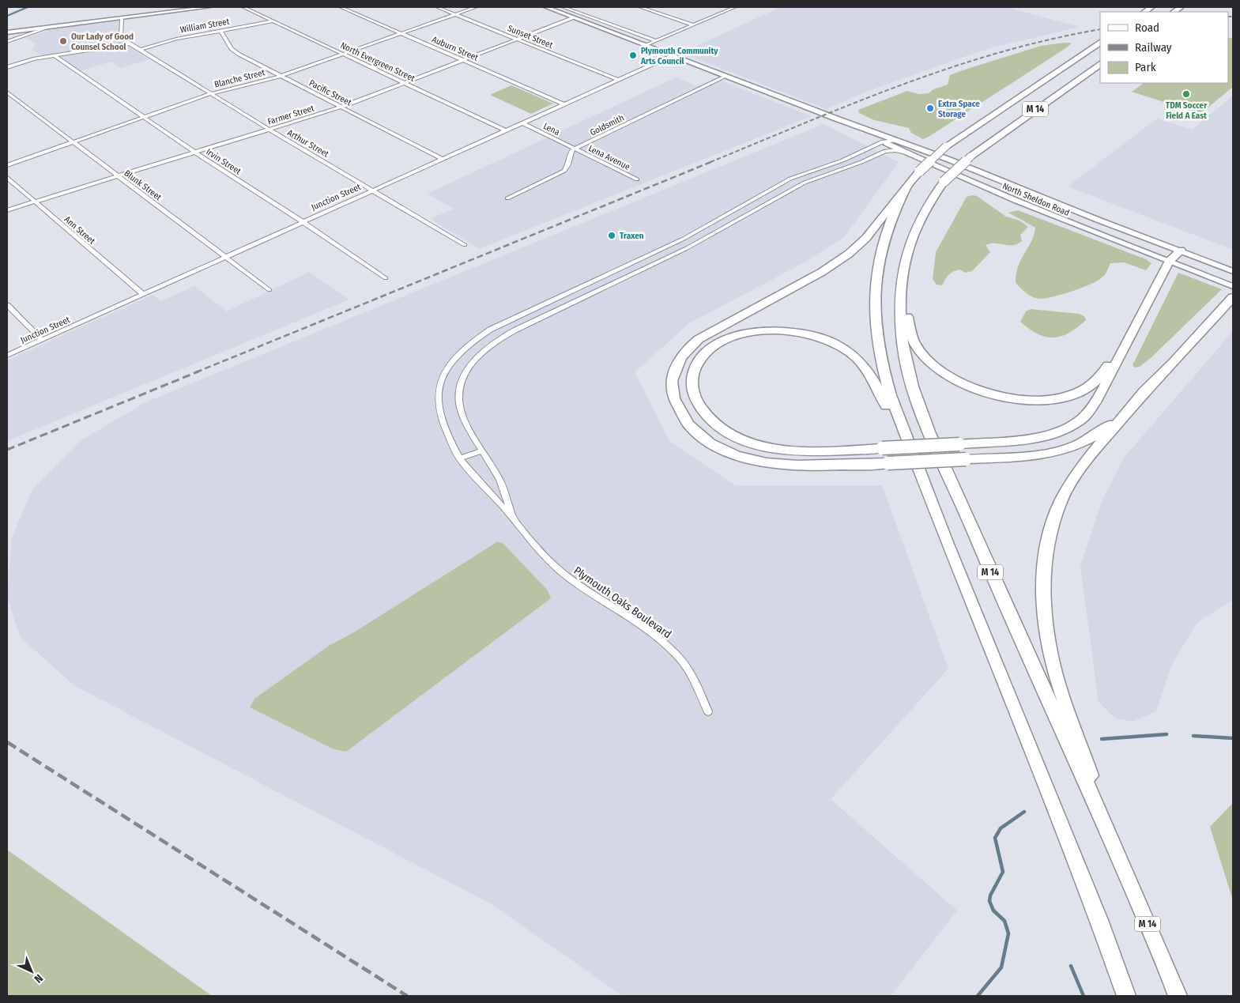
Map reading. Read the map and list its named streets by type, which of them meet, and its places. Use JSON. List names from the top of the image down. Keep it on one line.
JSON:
{"streets":{"highway":["M 14"],"main road":["North Sheldon Road"],"street":["William Street","Sunset Street","Auburn Street","North Evergreen Street","Blanche Street","Pacific Street","Farmer Street","Goldsmith","Lena","Arthur Street","Lena Avenue","Irvin Street","Blunk Street","Junction Street","Ann Street","Plymouth Oaks Boulevard"]},"crossings":[["William Street","North Evergreen Street"],["William Street","Pacific Street"],["William Street","Arthur Street"],["Sunset Street","Blanche Street"],["Sunset Street","Farmer Street"],["Sunset Street","Junction Street"],["Auburn Street","Blanche Street"],["Auburn Street","Farmer Street"],["Auburn Street","Junction Street"],["North Evergreen Street","Blanche Street"],["North Evergreen Street","Farmer Street"],["North Evergreen Street","Junction Street"],["Blanche Street","Pacific Street"],["Blanche Street","Arthur Street"],["Blanche Street","Irvin Street"],["Blanche Street","Blunk Street"],["Pacific Street","Farmer Street"],["Pacific Street","Junction Street"],["Farmer Street","Arthur Street"],["Farmer Street","Irvin Street"],["Farmer Street","Blunk Street"],["Farmer Street","North Sheldon Road"],["Farmer Street","Ann Street"],["Goldsmith","Lena"],["Goldsmith","Lena Avenue"],["Goldsmith","North Sheldon Road"],["Lena","Lena Avenue"],["Lena","Junction Street"],["Arthur Street","Junction Street"],["Irvin Street","Junction Street"],["Blunk Street","Junction Street"],["Junction Street","North Sheldon Road"],["Junction Street","Ann Street"],["North Sheldon Road","Plymouth Oaks Boulevard"]],"places":["Our Lady of Good Counsel School","Plymouth Community Arts Council","TDM Soccer Field A East","Extra Space Storage","Traxen"],"legend":["Road","Railway","Park"],"north":"bottom right"}
